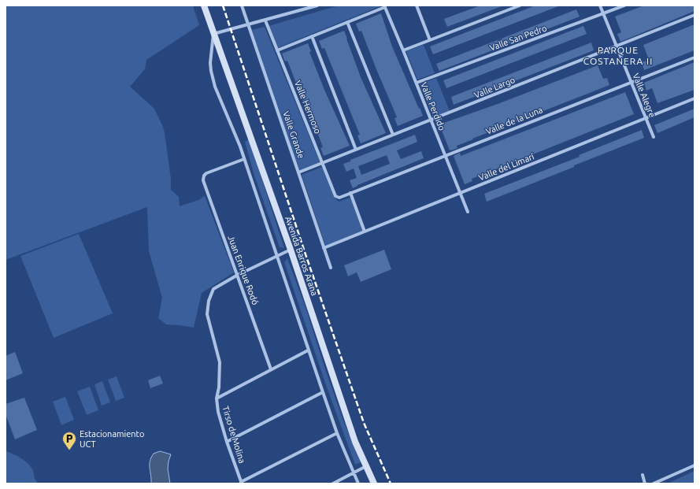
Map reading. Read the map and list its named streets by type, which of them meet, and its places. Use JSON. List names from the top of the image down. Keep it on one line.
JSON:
{"streets":{"main road":["Avenida Barros Arana"],"street":["Valle San Pedro","Valle Largo","Valle Alegre","Valle Perdido","Valle Hermoso","Valle de la Luna","Valle Grande","Valle del Limarí","Juan Enrique Rodó","Tirso de Molina"]},"crossings":[["Valle San Pedro","Valle Alegre"],["Valle San Pedro","Valle Perdido"],["Valle Largo","Valle Alegre"],["Valle Largo","Valle Perdido"],["Valle Largo","Valle Hermoso"],["Valle Largo","Valle Grande"],["Valle Alegre","Valle de la Luna"],["Valle Alegre","Valle del Limarí"],["Valle Perdido","Valle de la Luna"],["Valle Perdido","Valle del Limarí"],["Valle Hermoso","Valle de la Luna"],["Valle Grande","Valle del Limarí"],["Avenida Barros Arana","Juan Enrique Rodó"],["Avenida Barros Arana","Tirso de Molina"],["Juan Enrique Rodó","Tirso de Molina"]],"districts":["PARQUE COSTANERA II"],"places":{"parking":["Estacionamiento UCT"]}}
